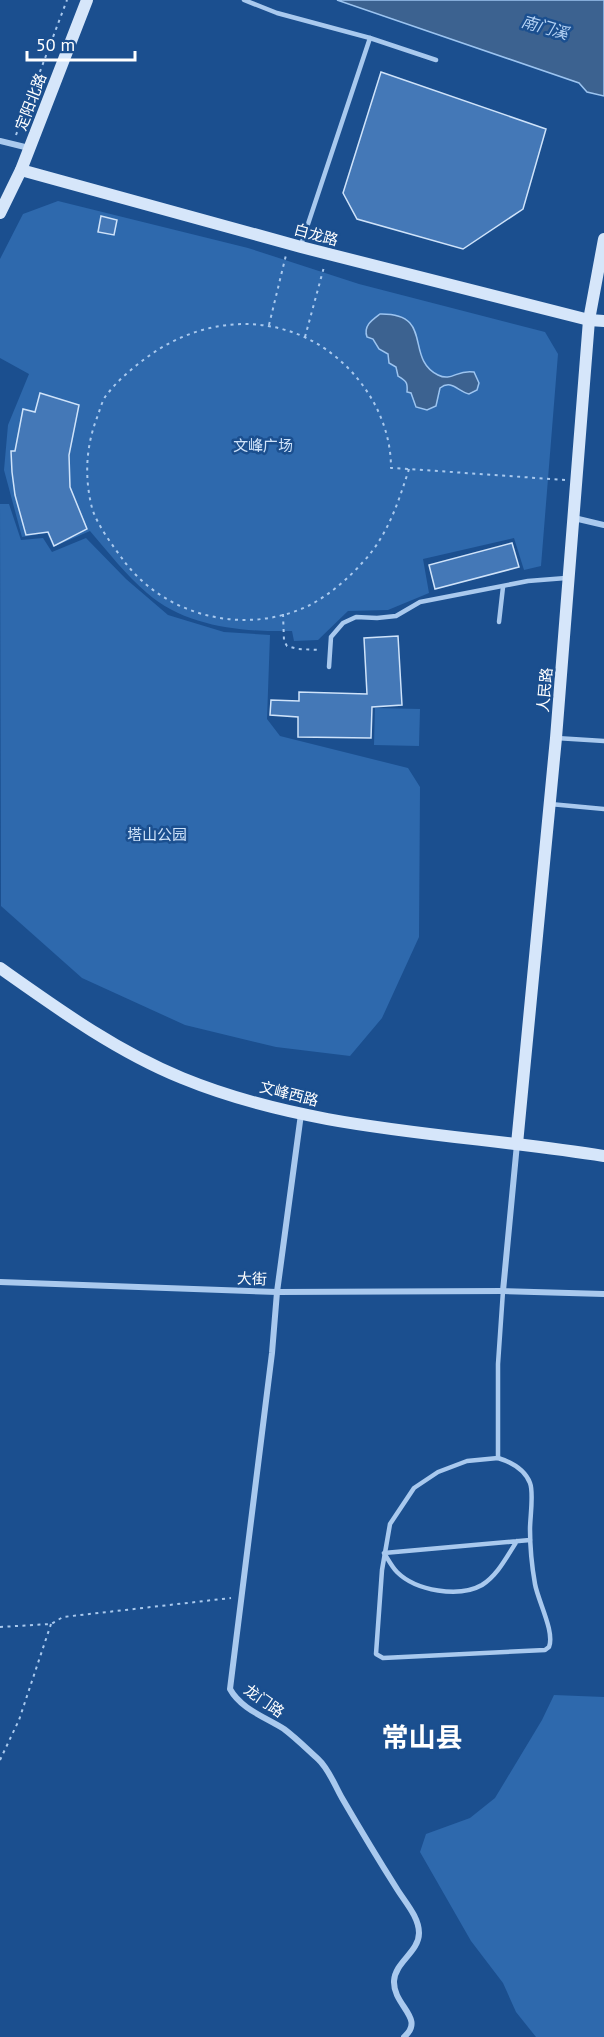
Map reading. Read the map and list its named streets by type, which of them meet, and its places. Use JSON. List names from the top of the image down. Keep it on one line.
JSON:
{"streets":{"street":["定阳北路","白龙路","人民路","文峰西路","大街","龙门路"]},"crossings":[["定阳北路","白龙路"],["白龙路","人民路"],["人民路","文峰西路"],["文峰西路","龙门路"],["大街","龙门路"]],"districts":["常山县"],"water":["南门溪"],"parks":["文峰广场","塔山公园"],"scale_bar":"50 m"}
